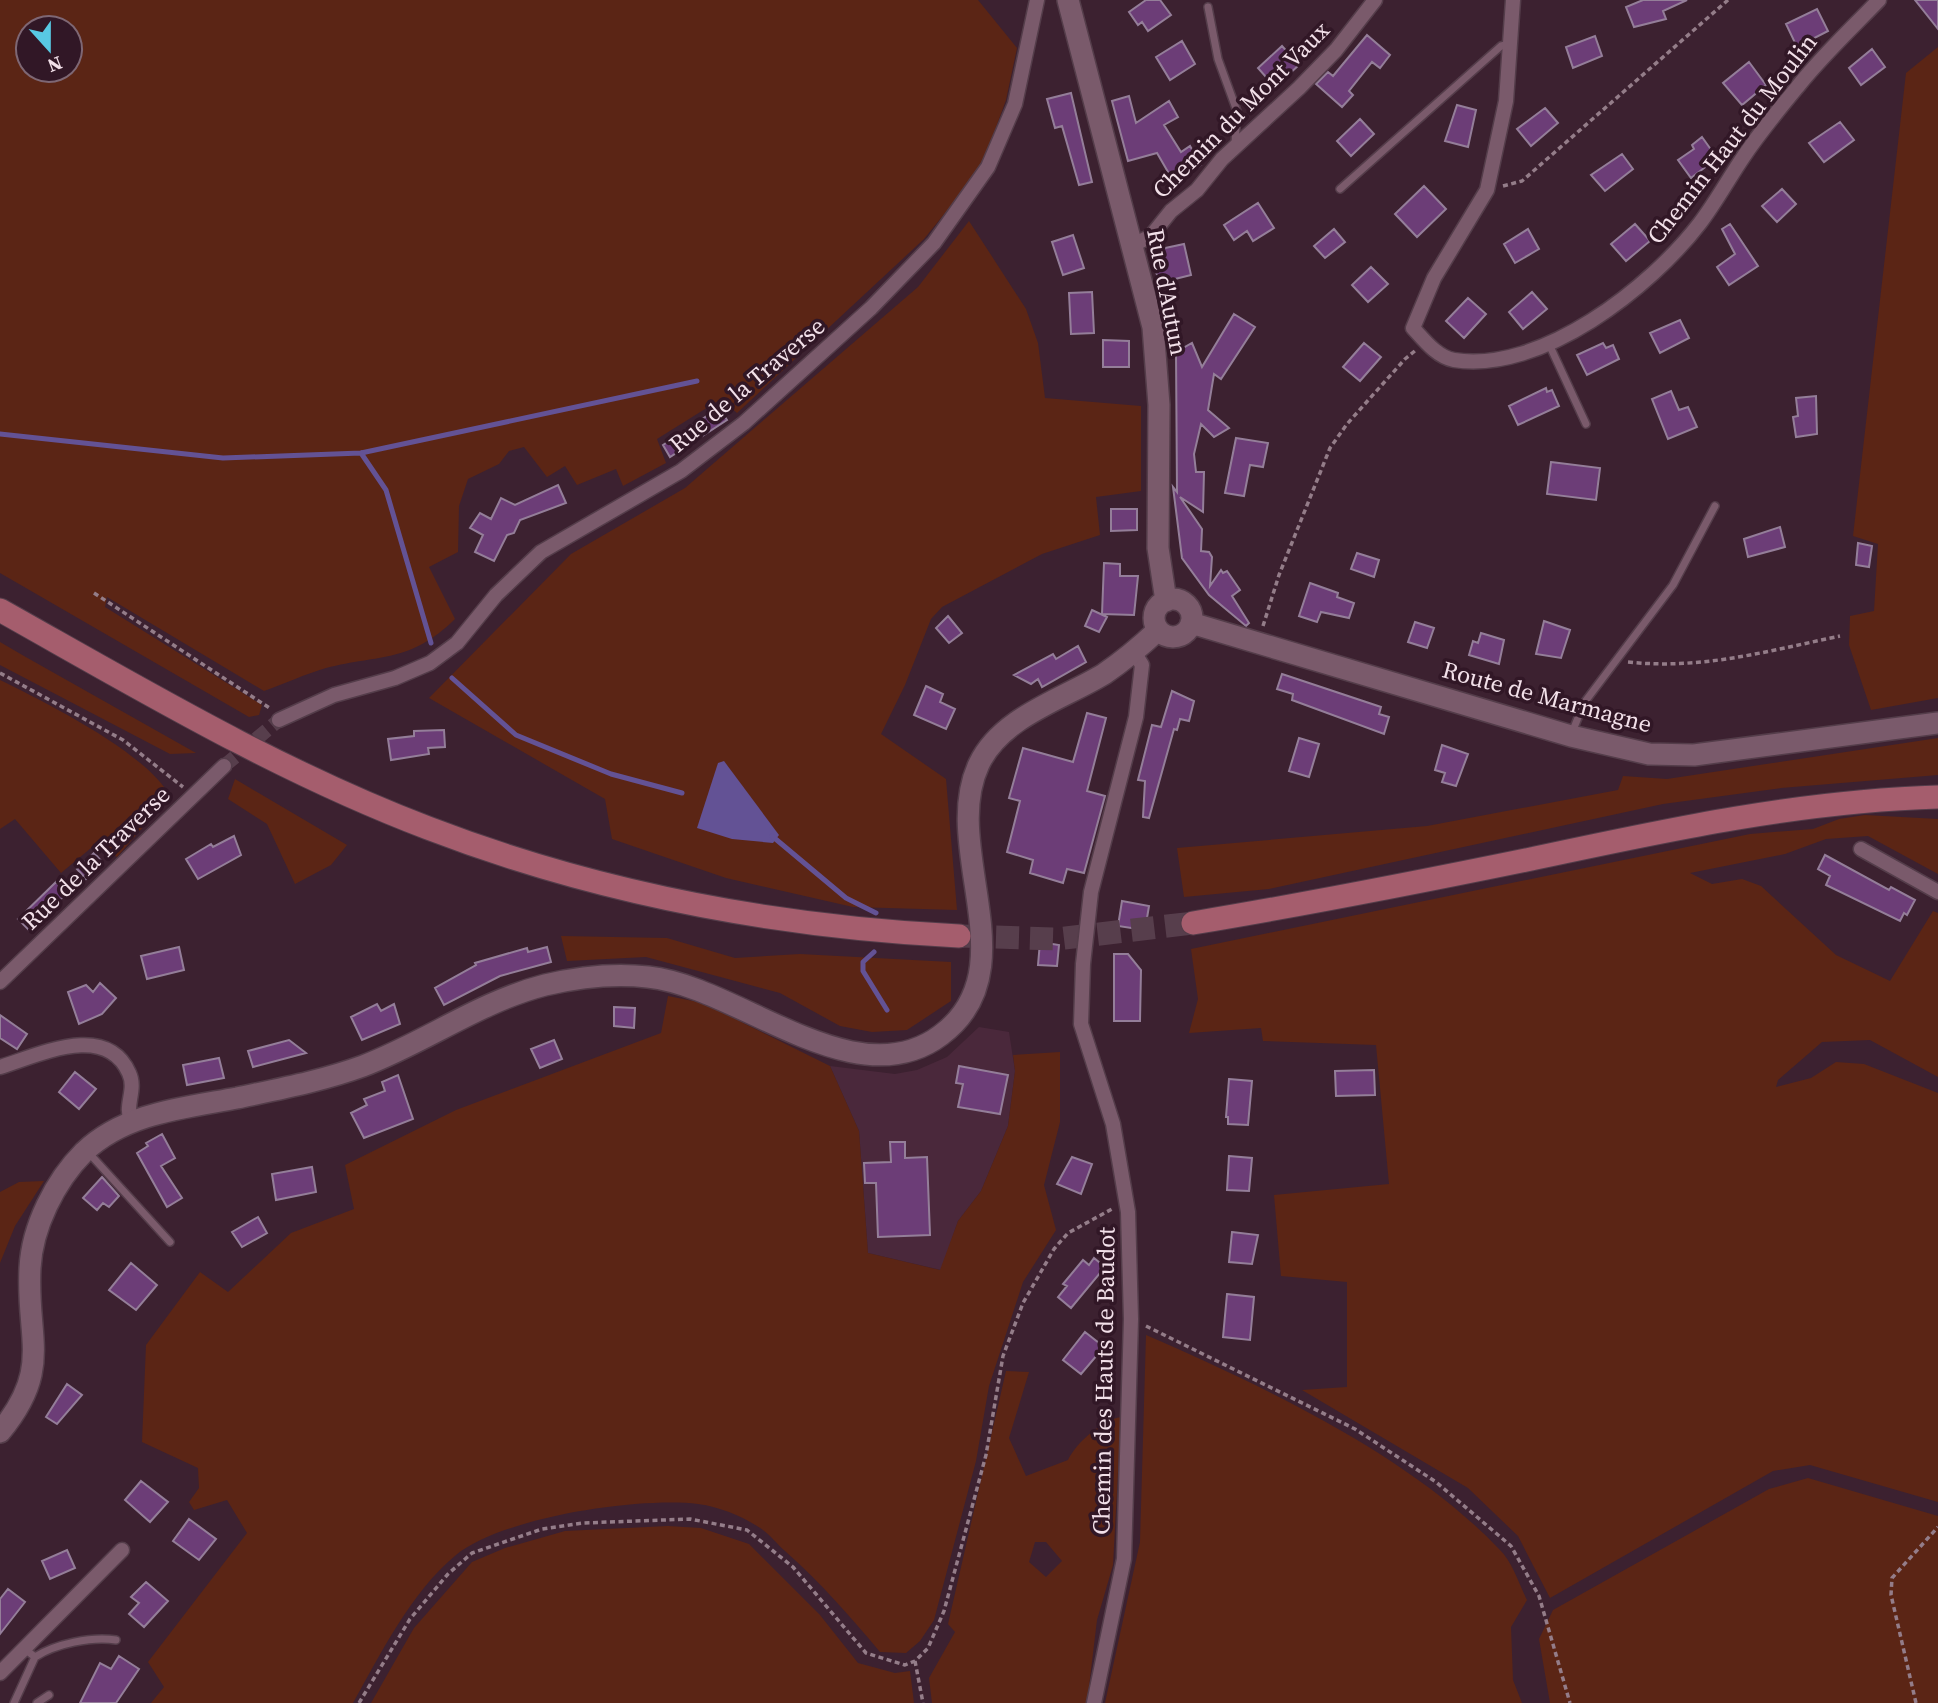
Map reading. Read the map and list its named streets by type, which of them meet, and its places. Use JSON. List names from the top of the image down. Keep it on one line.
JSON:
{"streets":{"main road":["Rue d'Autun","Route de Marmagne"],"street":["Chemin du Mont Vaux","Chemin Haut du Moulin","Rue de la Traverse","Chemin des Hauts de Baudot"]},"crossings":[["Chemin du Mont Vaux","Rue d'Autun"],["Rue d'Autun","Route de Marmagne"]],"north":"bottom"}
